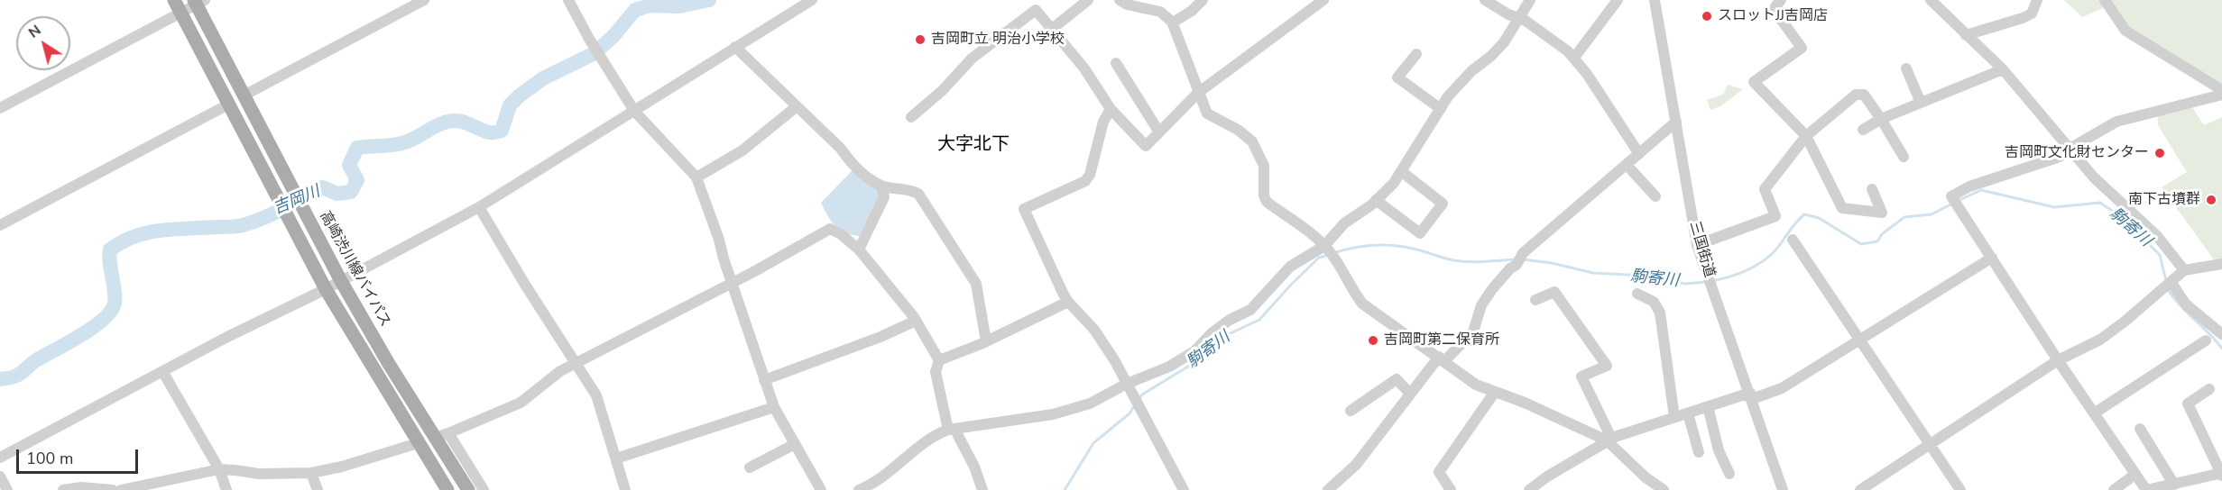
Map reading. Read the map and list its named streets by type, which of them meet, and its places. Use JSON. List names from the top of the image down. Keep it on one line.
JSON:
{"streets":{"main road":["高崎渋川線バイパス"],"street":["三国街道"]},"districts":["大字北下"],"water":["吉岡川","駒寄川"],"places":["スロットJJ吉岡店","吉岡町立 明治小学校","吉岡町文化財センター","南下古墳群","吉岡町第二保育所"],"scale_bar":"100 m","north":"top left"}
